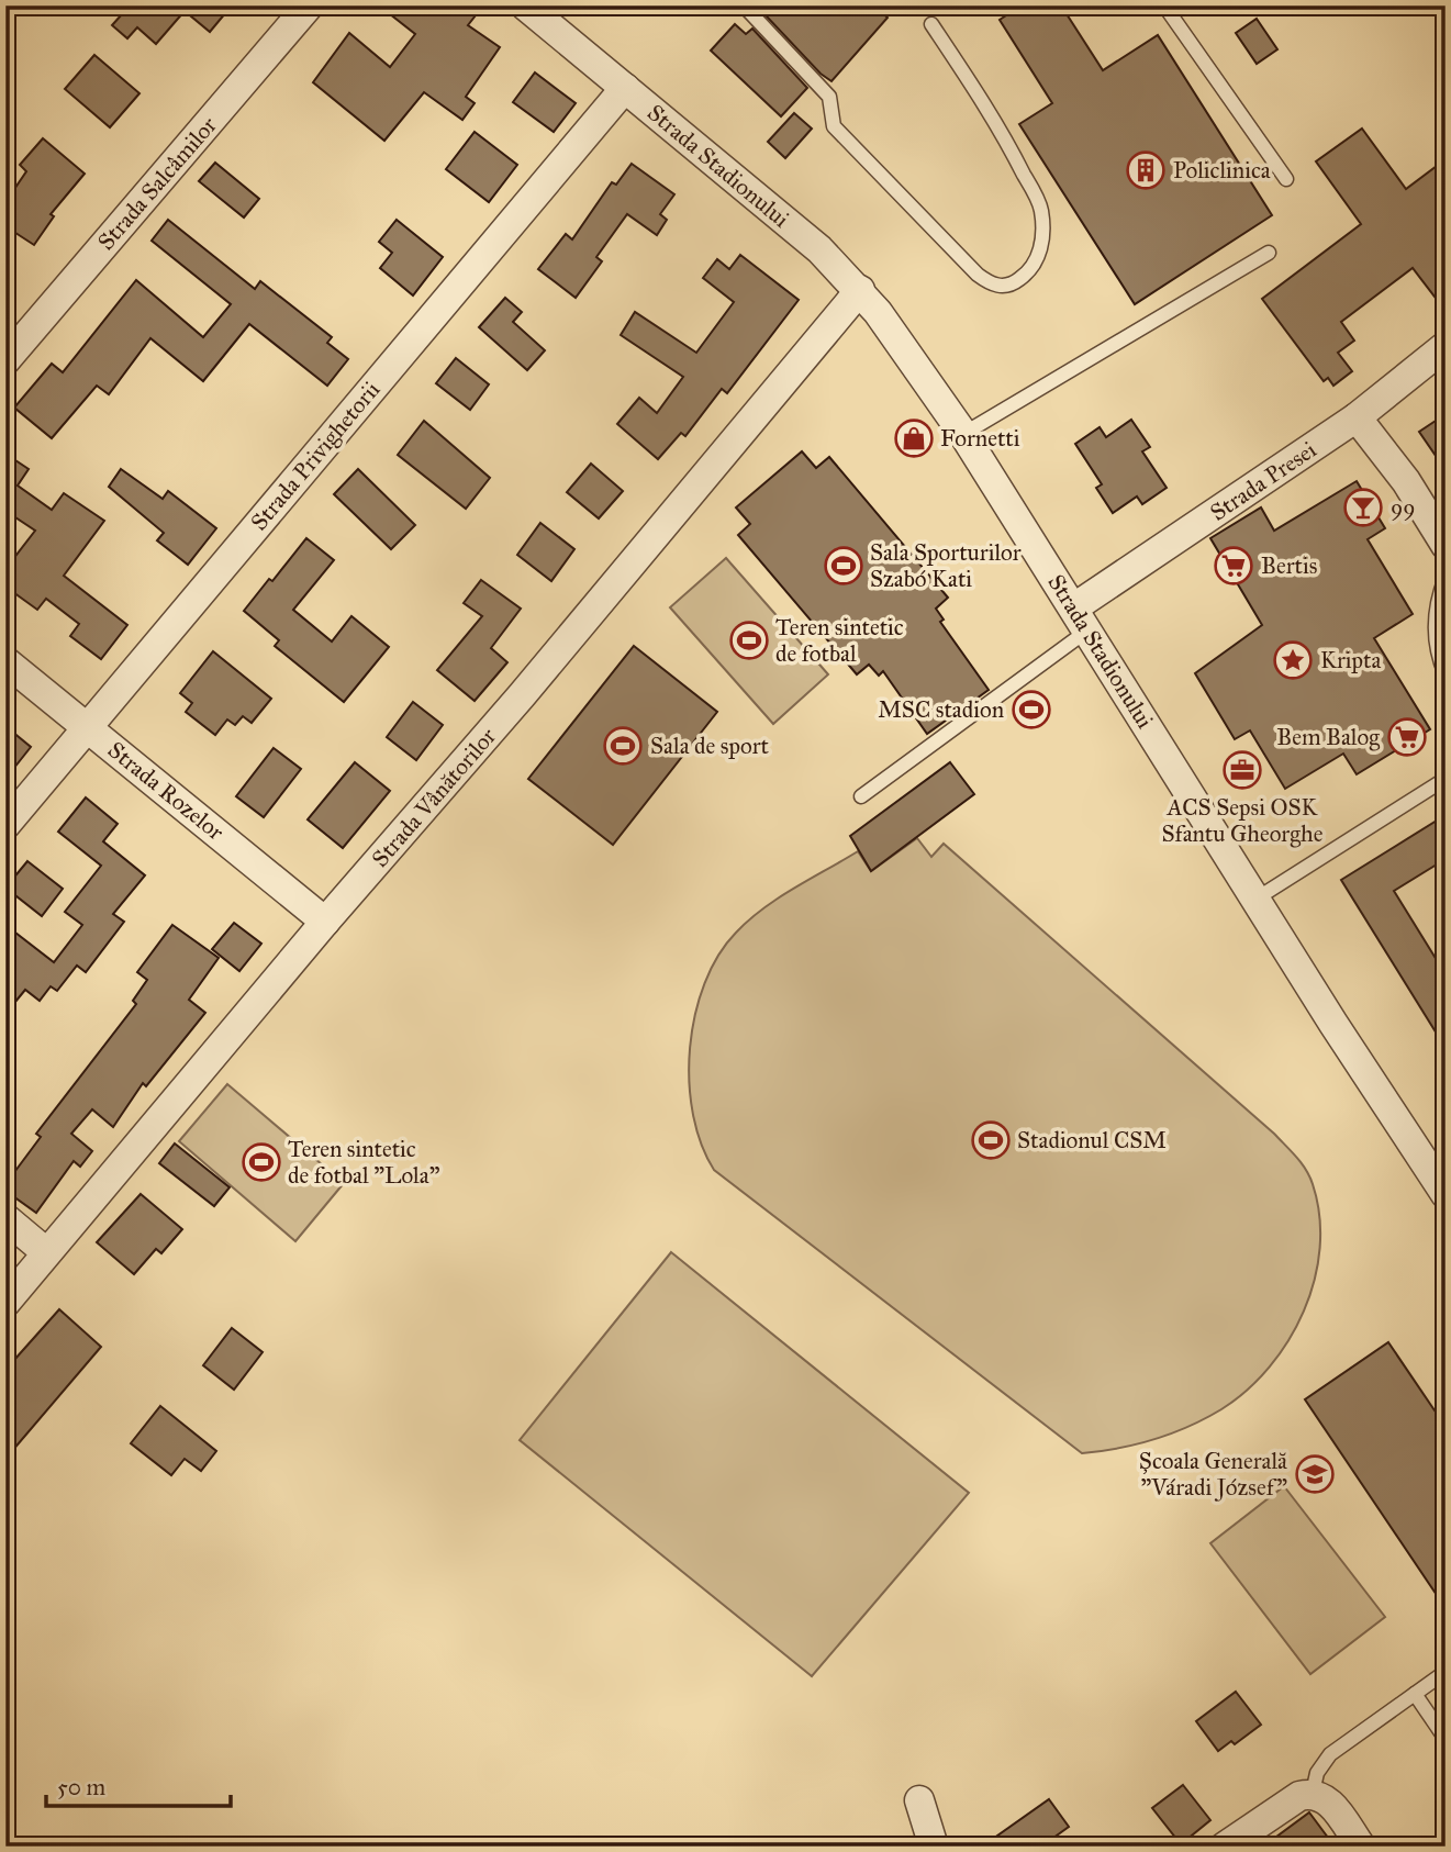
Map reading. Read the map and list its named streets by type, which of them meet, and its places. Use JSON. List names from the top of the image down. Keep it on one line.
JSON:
{"streets":{"street":["Strada Stadionului","Strada Salcâmilor","Strada Privighetorii","Strada Presei","Strada Rozelor","Strada Vânătorilor"]},"crossings":[["Strada Stadionului","Strada Privighetorii"],["Strada Stadionului","Strada Presei"],["Strada Stadionului","Strada Vânătorilor"],["Strada Privighetorii","Strada Rozelor"],["Strada Rozelor","Strada Vânătorilor"]],"places":{"building":["Policlinica"],"shop":["Fornetti"],"bar":["99"],"sports":["Sala Sporturilor Szabó Kati","Teren sintetic de fotbal","MSC stadion","Sala de sport","Stadionul CSM","Teren sintetic de fotbal \"Lola\""],"supermarket":["Bertis","Bem Balog"],"place":["Kripta"],"office":["ACS Sepsi OSK Sfantu Gheorghe"],"school or university":["Școala Generală \"Váradi József\""]},"scale_bar":"50 m"}
